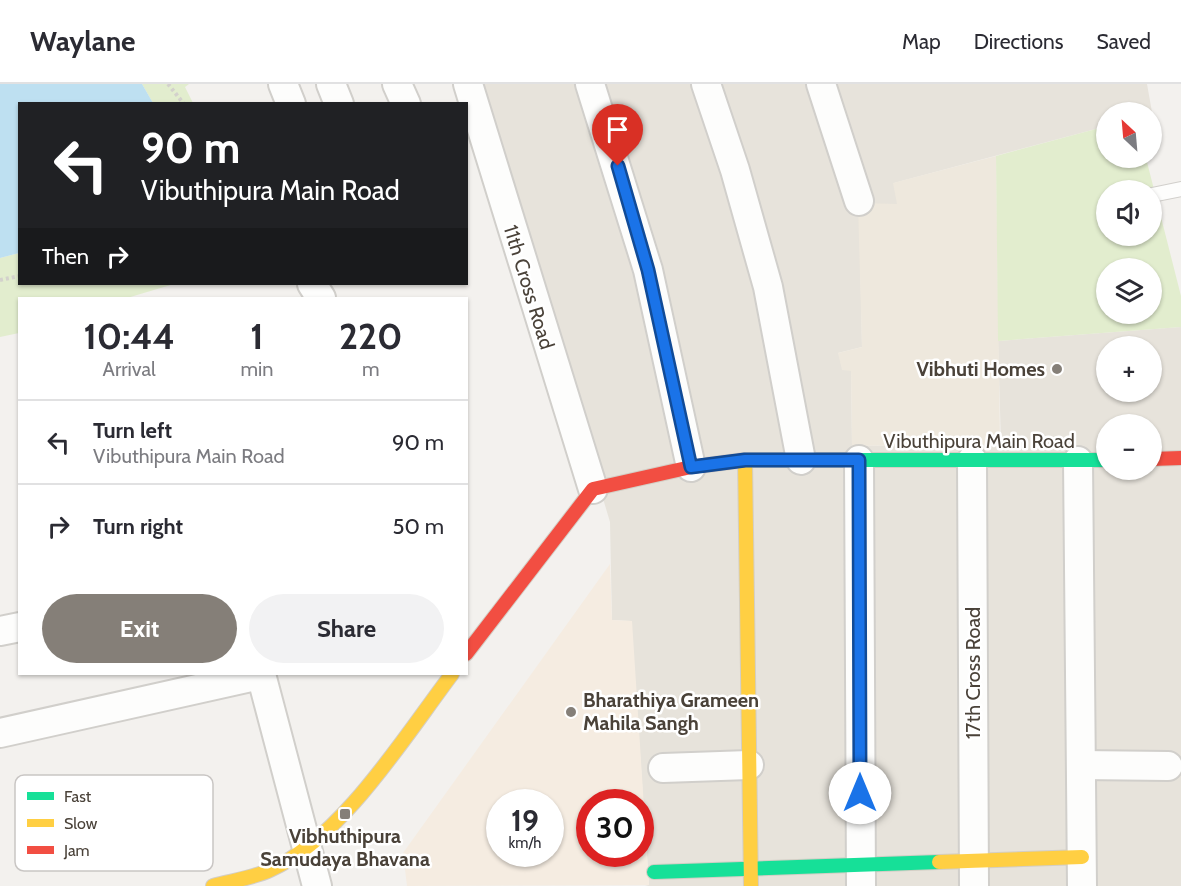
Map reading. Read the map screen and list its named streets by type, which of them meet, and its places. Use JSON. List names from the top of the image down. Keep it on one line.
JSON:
{"streets":{"street":["11th Cross Road","Vibuthipura Main Road","17th Cross Road"]},"crossings":[["11th Cross Road","Vibuthipura Main Road"],["Vibuthipura Main Road","17th Cross Road"]],"places":{"other":["Vibhuti Homes","Bharathiya Grameen Mahila Sangh"],"transit":["Vibhuthipura Samudaya Bhavana"]},"legend":["Fast","Slow","Jam"],"north":"top left","page":{"header":"Waylane","nav":["Map","Directions","Saved"],"map_buttons":["+","−"],"turn":["90 m","Vibuthipura Main Road"],"then":"Then","eta":["10:44","Arrival","1","min","220","m"],"list":[{"name":"Turn left","note":"Vibuthipura Main Road","value":"90 m"},{"name":"Turn right","value":"50 m"}],"buttons":["Exit","Share"],"speed":"19 km/h","limit":"30"}}
